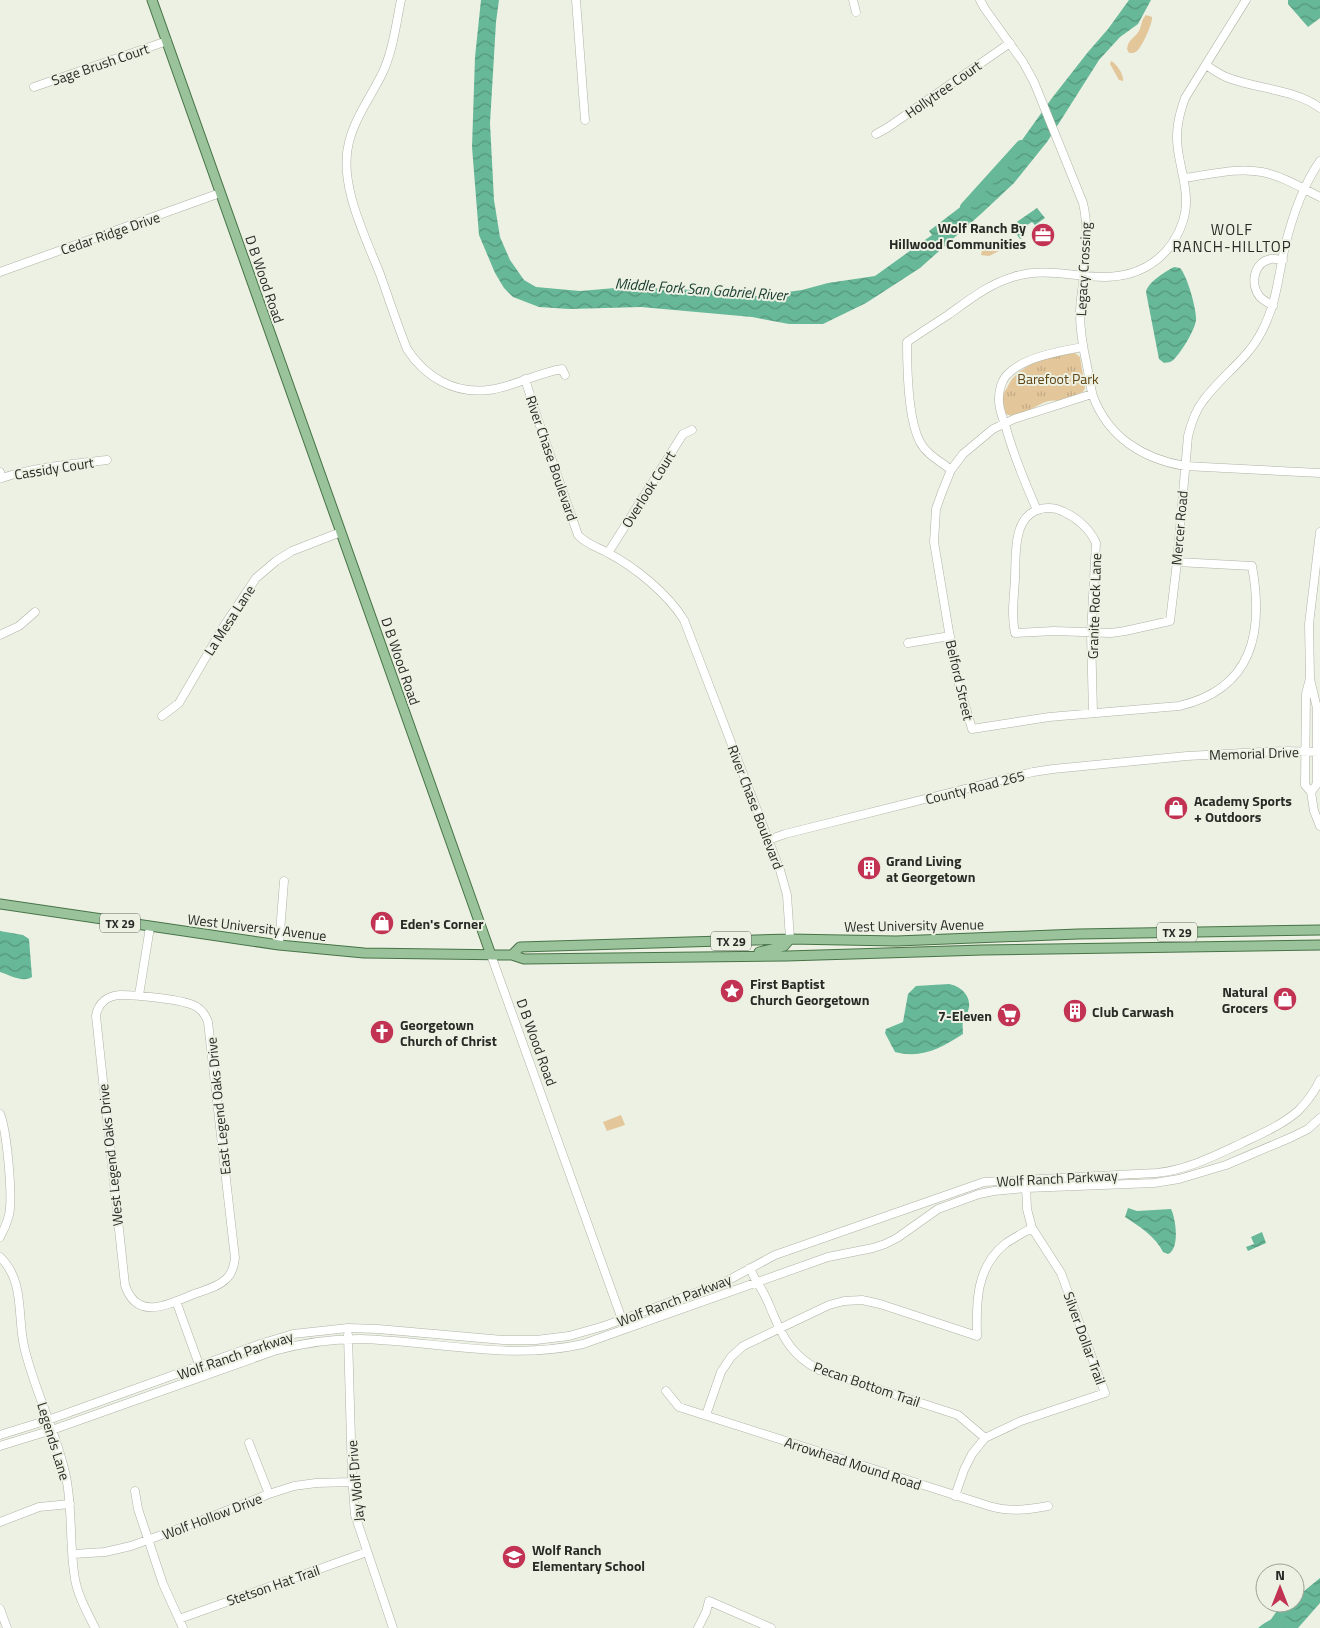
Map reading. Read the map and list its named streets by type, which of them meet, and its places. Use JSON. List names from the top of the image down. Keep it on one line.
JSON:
{"streets":{"main road":["D B Wood Road","TX 29","West University Avenue"],"street":["Sage Brush Court","Hollytree Court","Cedar Ridge Drive","Legacy Crossing","River Chase Boulevard","Cassidy Court","Overlook Court","Mercer Road","Granite Rock Lane","La Mesa Lane","Belford Street","Memorial Drive","County Road 265","East Legend Oaks Drive","West Legend Oaks Drive","Wolf Ranch Parkway","Silver Dollar Trail","Pecan Bottom Trail","Legends Lane","Arrowhead Mound Road","Jay Wolf Drive","Wolf Hollow Drive","Stetson Hat Trail"]},"crossings":[["Sage Brush Court","D B Wood Road"],["Hollytree Court","Legacy Crossing"],["Cedar Ridge Drive","D B Wood Road"],["Legacy Crossing","Mercer Road"],["Legacy Crossing","Belford Street"],["D B Wood Road","La Mesa Lane"],["D B Wood Road","West University Avenue"],["D B Wood Road","Wolf Ranch Parkway"],["River Chase Boulevard","Overlook Court"],["River Chase Boulevard","County Road 265"],["River Chase Boulevard","West University Avenue"],["Mercer Road","Granite Rock Lane"],["Mercer Road","Belford Street"],["Granite Rock Lane","Belford Street"],["Memorial Drive","County Road 265"],["East Legend Oaks Drive","West Legend Oaks Drive"],["Wolf Ranch Parkway","Silver Dollar Trail"],["Wolf Ranch Parkway","Pecan Bottom Trail"],["Wolf Ranch Parkway","Legends Lane"],["Wolf Ranch Parkway","Jay Wolf Drive"],["Silver Dollar Trail","Pecan Bottom Trail"],["Silver Dollar Trail","Arrowhead Mound Road"],["Legends Lane","Wolf Hollow Drive"],["Jay Wolf Drive","Wolf Hollow Drive"],["Jay Wolf Drive","Stetson Hat Trail"]],"districts":["WOLF RANCH-HILLTOP"],"water":["Middle Fork San Gabriel River"],"parks":["Barefoot Park"],"places":{"office":["Wolf Ranch By Hillwood Communities"],"shop":["Academy Sports + Outdoors","Eden's Corner","Natural Grocers"],"building":["Grand Living at Georgetown","Club Carwash"],"place":["First Baptist Church Georgetown"],"supermarket":["7-Eleven"],"church":["Georgetown Church of Christ"],"school or university":["Wolf Ranch Elementary School"]},"north":"top"}
